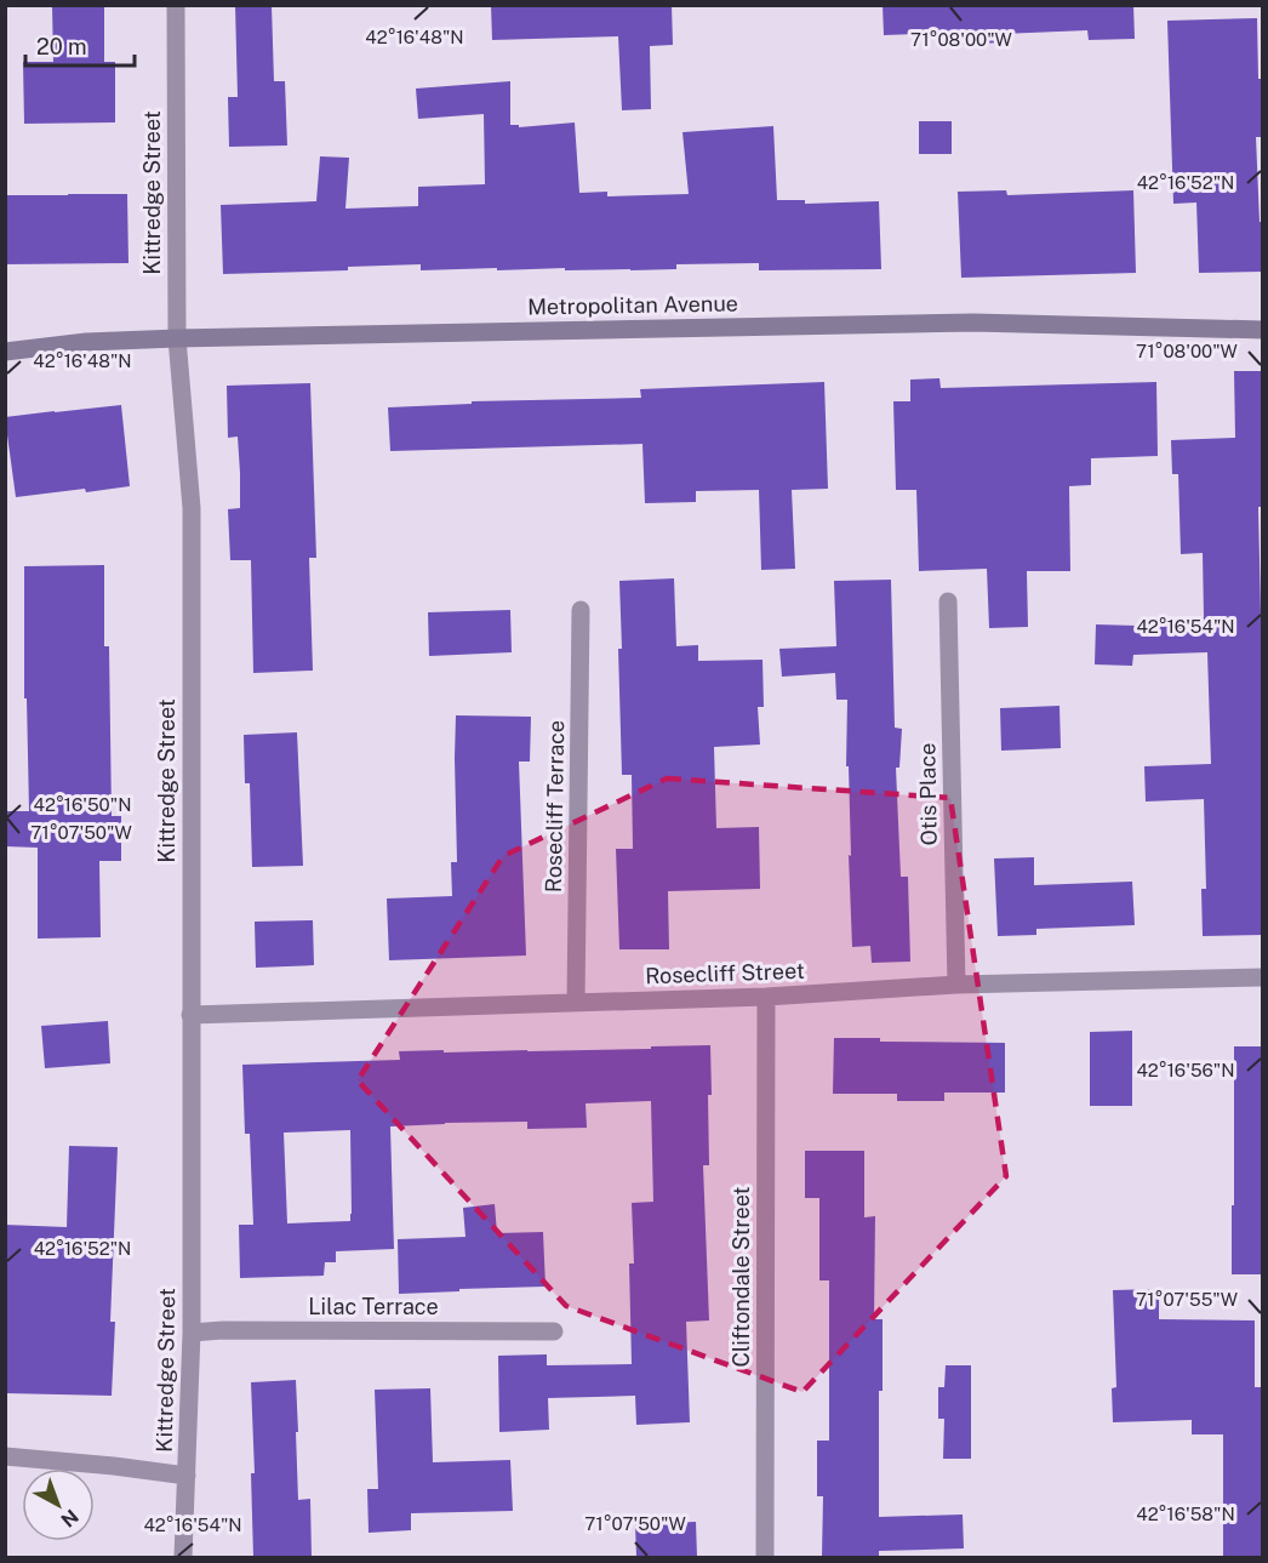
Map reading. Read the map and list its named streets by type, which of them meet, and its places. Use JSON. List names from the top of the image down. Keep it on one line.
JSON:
{"streets":{"street":["Kittredge Street","Metropolitan Avenue","Otis Place","Rosecliff Terrace","Rosecliff Street","Cliftondale Street","Lilac Terrace"]},"crossings":[["Kittredge Street","Metropolitan Avenue"],["Kittredge Street","Rosecliff Street"],["Kittredge Street","Lilac Terrace"],["Otis Place","Rosecliff Street"],["Rosecliff Terrace","Rosecliff Street"],["Rosecliff Street","Cliftondale Street"]],"scale_bar":"20 m","north":"bottom right","coordinates":["42°16'48\"N","71°08'00\"W","42°16'52\"N","42°16'54\"N","42°16'50\"N","71°07'50\"W","42°16'56\"N","71°07'55\"W","42°16'58\"N"]}
